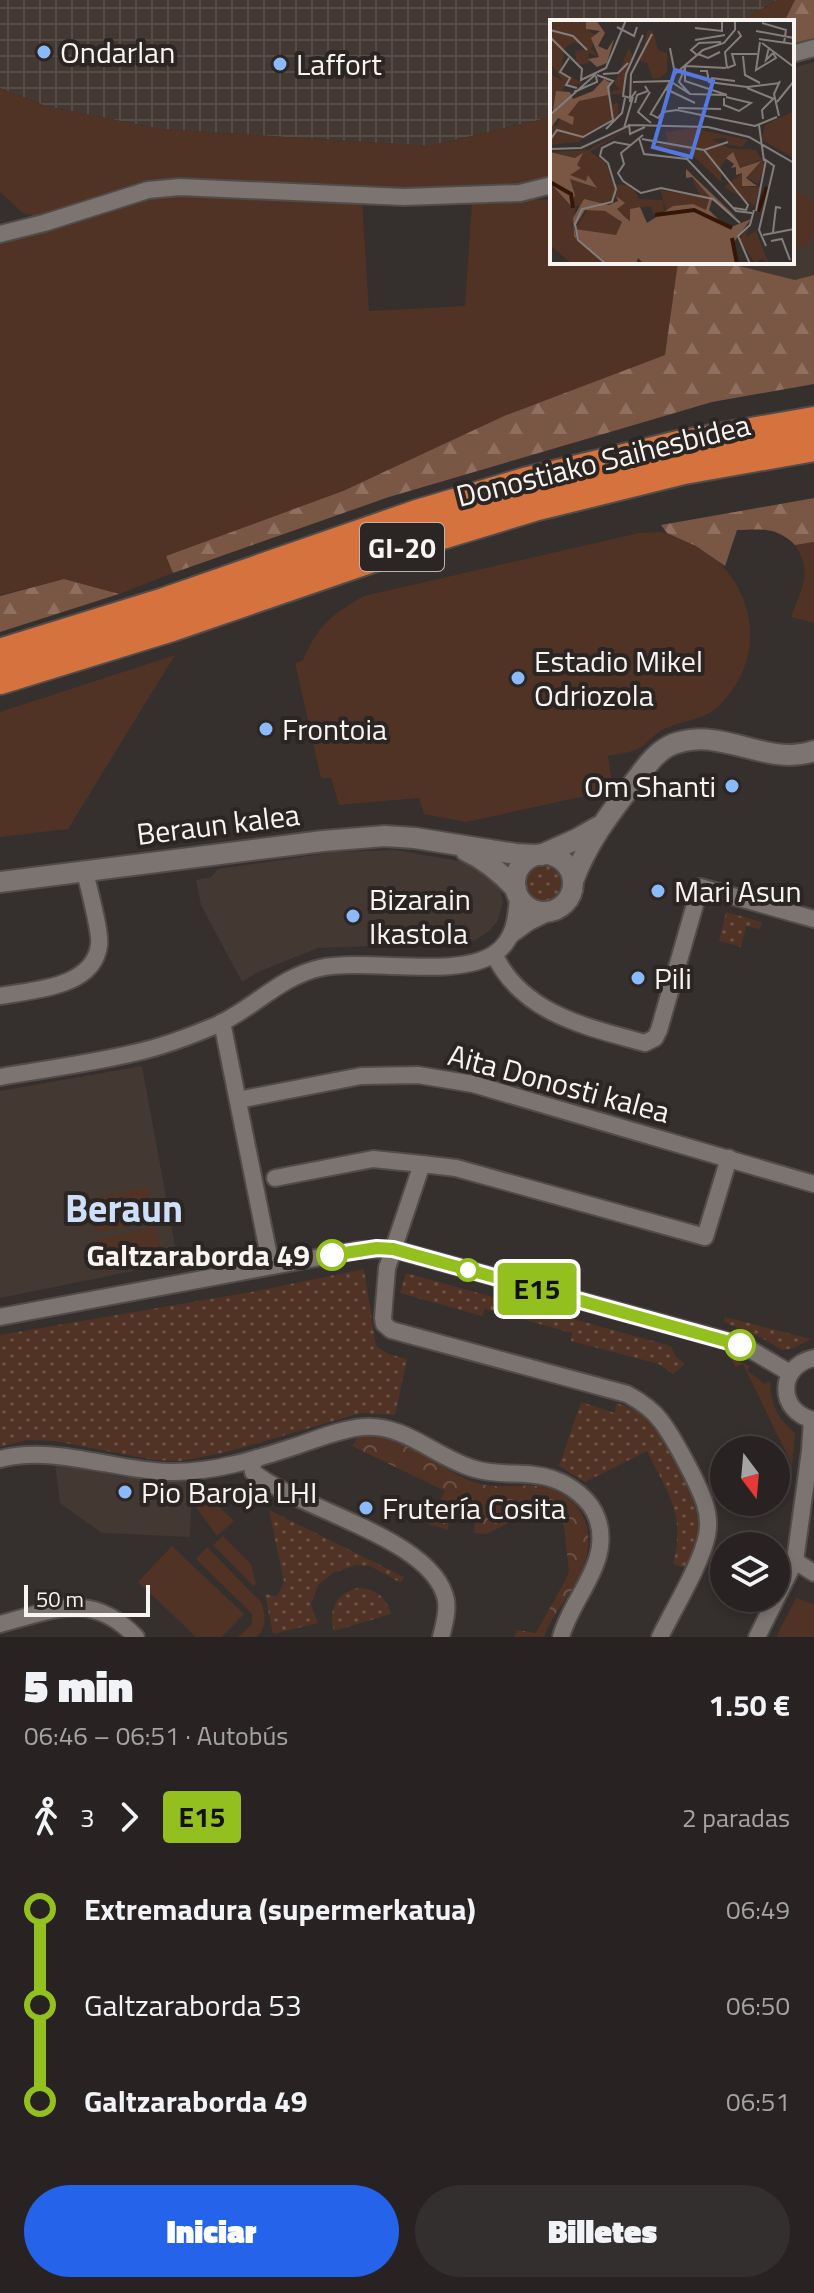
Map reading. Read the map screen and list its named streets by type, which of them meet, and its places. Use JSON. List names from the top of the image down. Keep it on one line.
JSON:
{"streets":{"highway":["Donostiako Saihesbidea","GI-20"],"street":["Beraun kalea","Aita Donosti kalea"]},"districts":["Beraun"],"places":["Ondarlan","Laffort","Estadio Mikel Odriozola","Frontoia","Om Shanti","Mari Asun","Bizarain Ikastola","Pili","Galtzaraborda 49","Pio Baroja LHI","Frutería Cosita"],"lines":["bus line E15"],"scale_bar":"50 m","north":"bottom","page":{"on_map":"E15","scale":"50 m","heading":["5 min","06:46 – 06:51 · Autobús","1.50 €"],"legs":["3","E15","2 paradas"],"list":[{"name":"Extremadura (supermerkatua)","value":"06:49"},{"name":"Galtzaraborda 53","value":"06:50"},{"name":"Galtzaraborda 49","value":"06:51"}],"buttons":["Iniciar","Billetes"]}}
